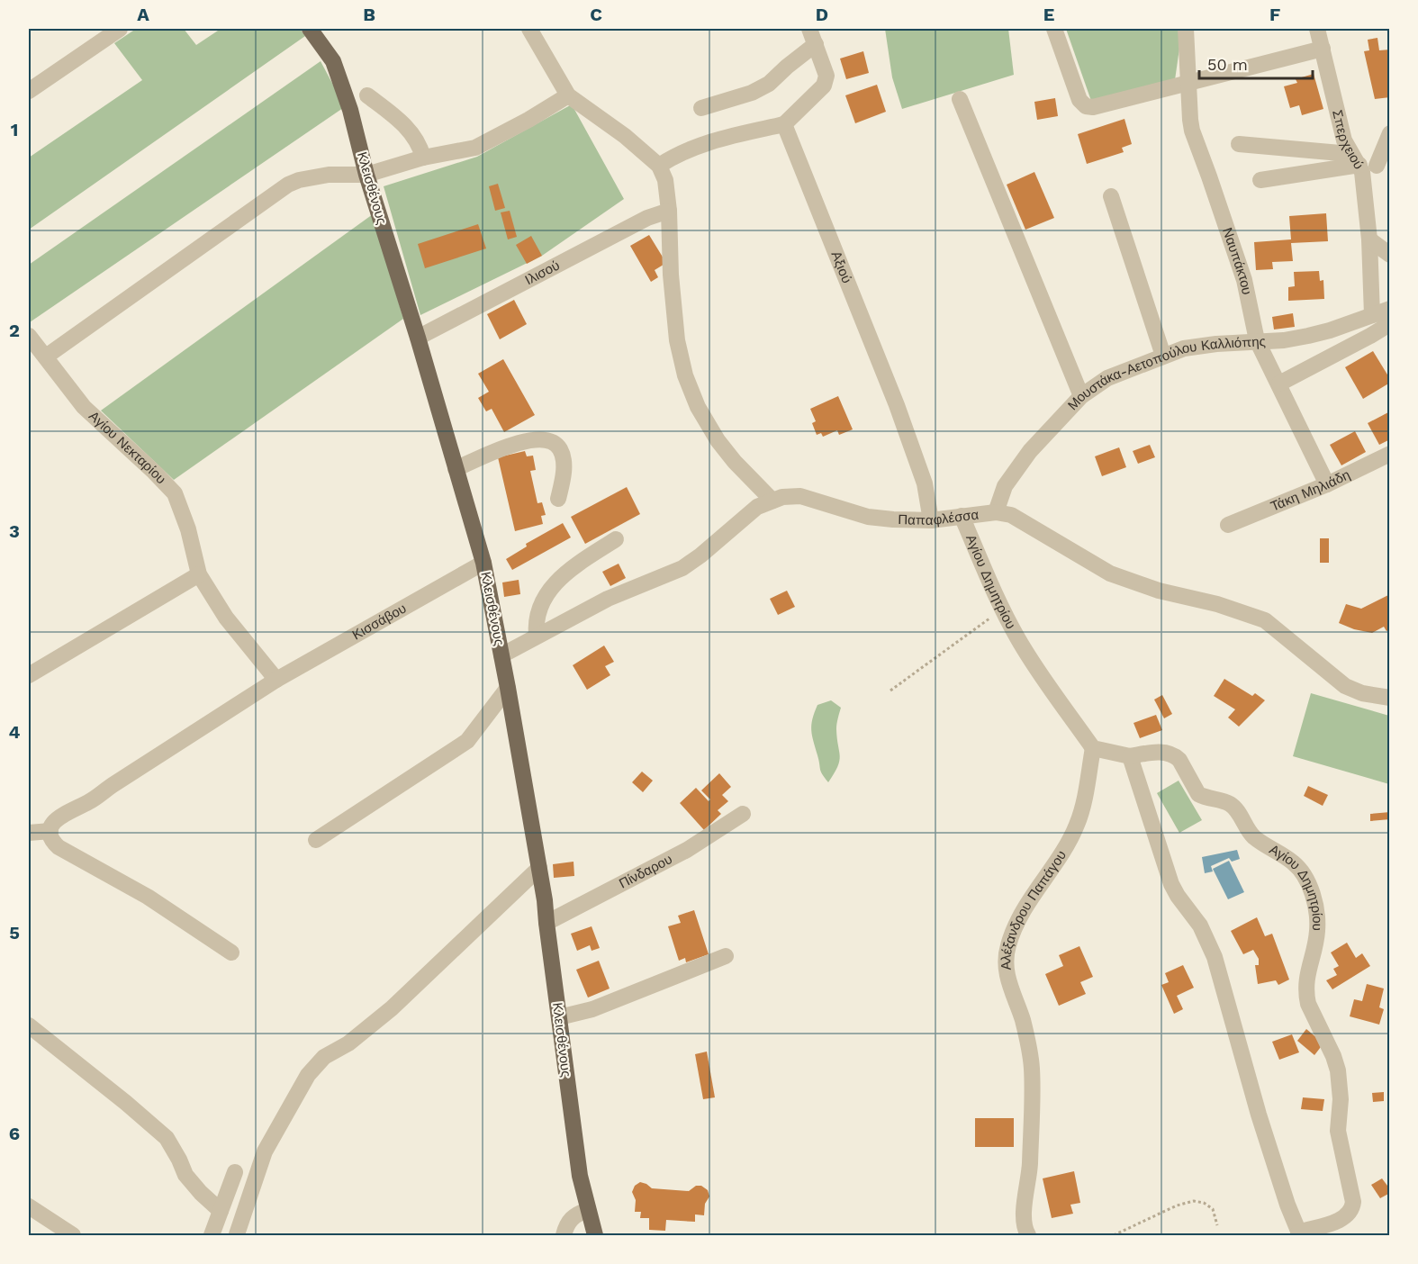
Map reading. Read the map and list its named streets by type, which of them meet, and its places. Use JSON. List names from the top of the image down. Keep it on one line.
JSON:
{"streets":{"main road":["Κλεισθένους"],"street":["Σπερχειού","Ναυπάκτου","Αξιού","Ιλισού","Μουστάκα-Αετοπούλου Καλλιόπης","Αγίου Νεκταρίου","Τάκη Μηλιάδη","Παπαφλέσσα","Αγίου Δημητρίου","Κισσάβου","Πίνδαρου","Αλέξανδρου Παπάγου"]},"crossings":[["Σπερχειού","Μουστάκα-Αετοπούλου Καλλιόπης"],["Κλεισθένους","Ιλισού"],["Κλεισθένους","Παπαφλέσσα"],["Κλεισθένους","Κισσάβου"],["Κλεισθένους","Πίνδαρου"],["Ναυπάκτου","Μουστάκα-Αετοπούλου Καλλιόπης"],["Ναυπάκτου","Τάκη Μηλιάδη"],["Αξιού","Παπαφλέσσα"],["Μουστάκα-Αετοπούλου Καλλιόπης","Παπαφλέσσα"],["Αγίου Νεκταρίου","Κισσάβου"],["Παπαφλέσσα","Αγίου Δημητρίου"],["Αγίου Δημητρίου","Αλέξανδρου Παπάγου"]],"scale_bar":"50 m","grid":{"columns":["A","B","C","D","E","F"],"rows":["1","2","3","4","5","6"]}}
